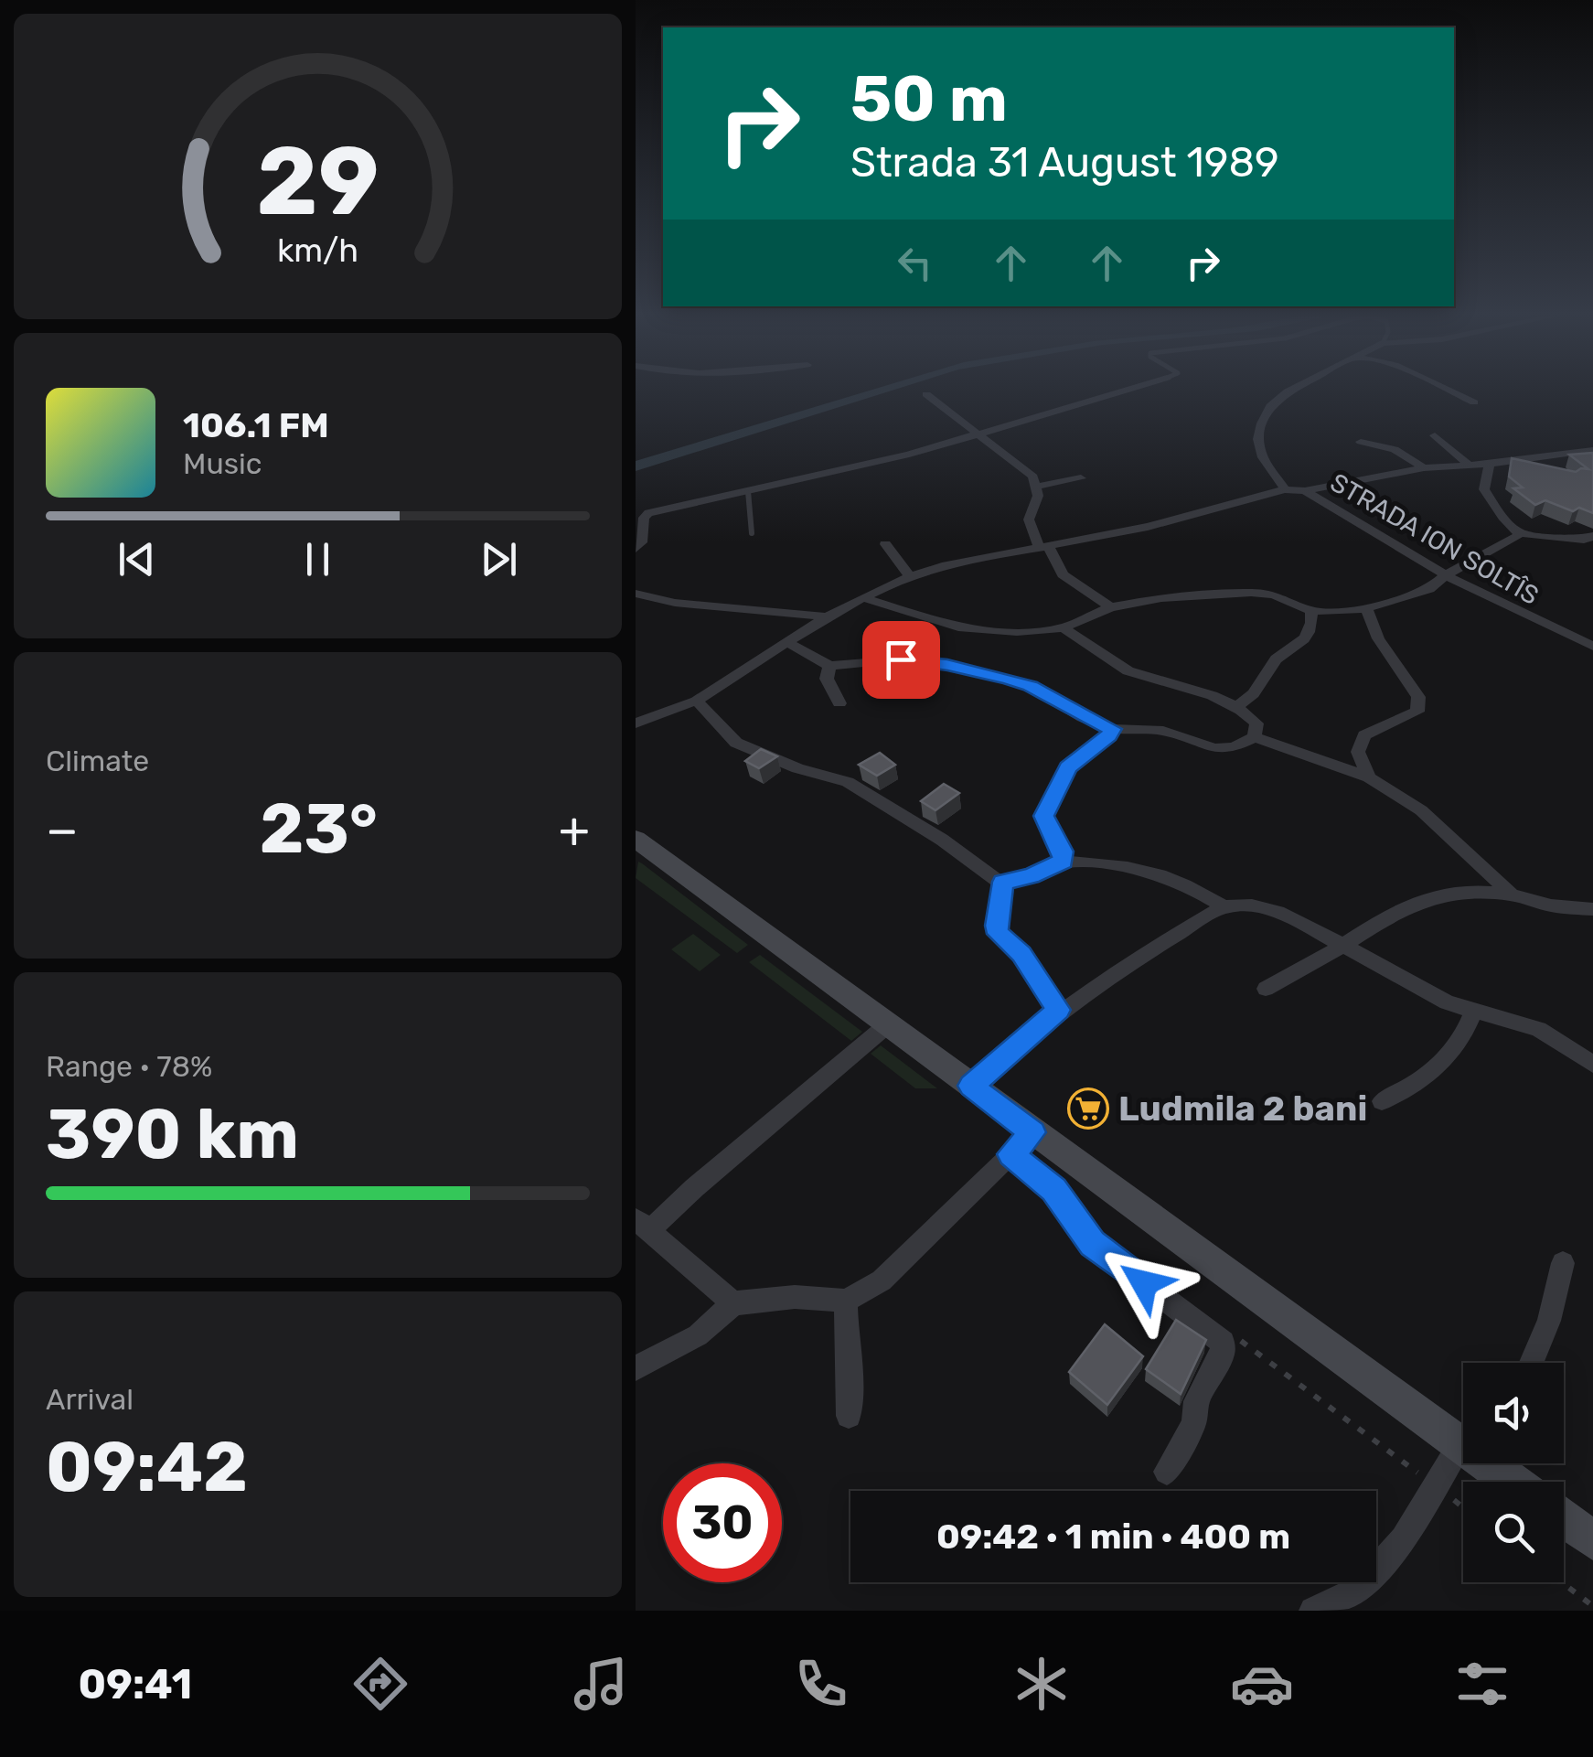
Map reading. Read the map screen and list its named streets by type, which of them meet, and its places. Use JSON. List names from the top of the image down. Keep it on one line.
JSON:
{"streets":{"street":["STRADA ION SOLTÎS"]},"places":{"supermarket":["Ludmila 2 bani"]},"page":{"turn":["50 m","Strada 31 August 1989"],"song":["106.1 FM","Music"],"tile":["Climate",["Range · 78%","390 km"],["Arrival","09:42"]],"heat":["−","23°","+"],"limit":"30","trip":"09:42 · 1 min · 400 m","tabs":"09:41","gauge":["29","km/h"]}}
